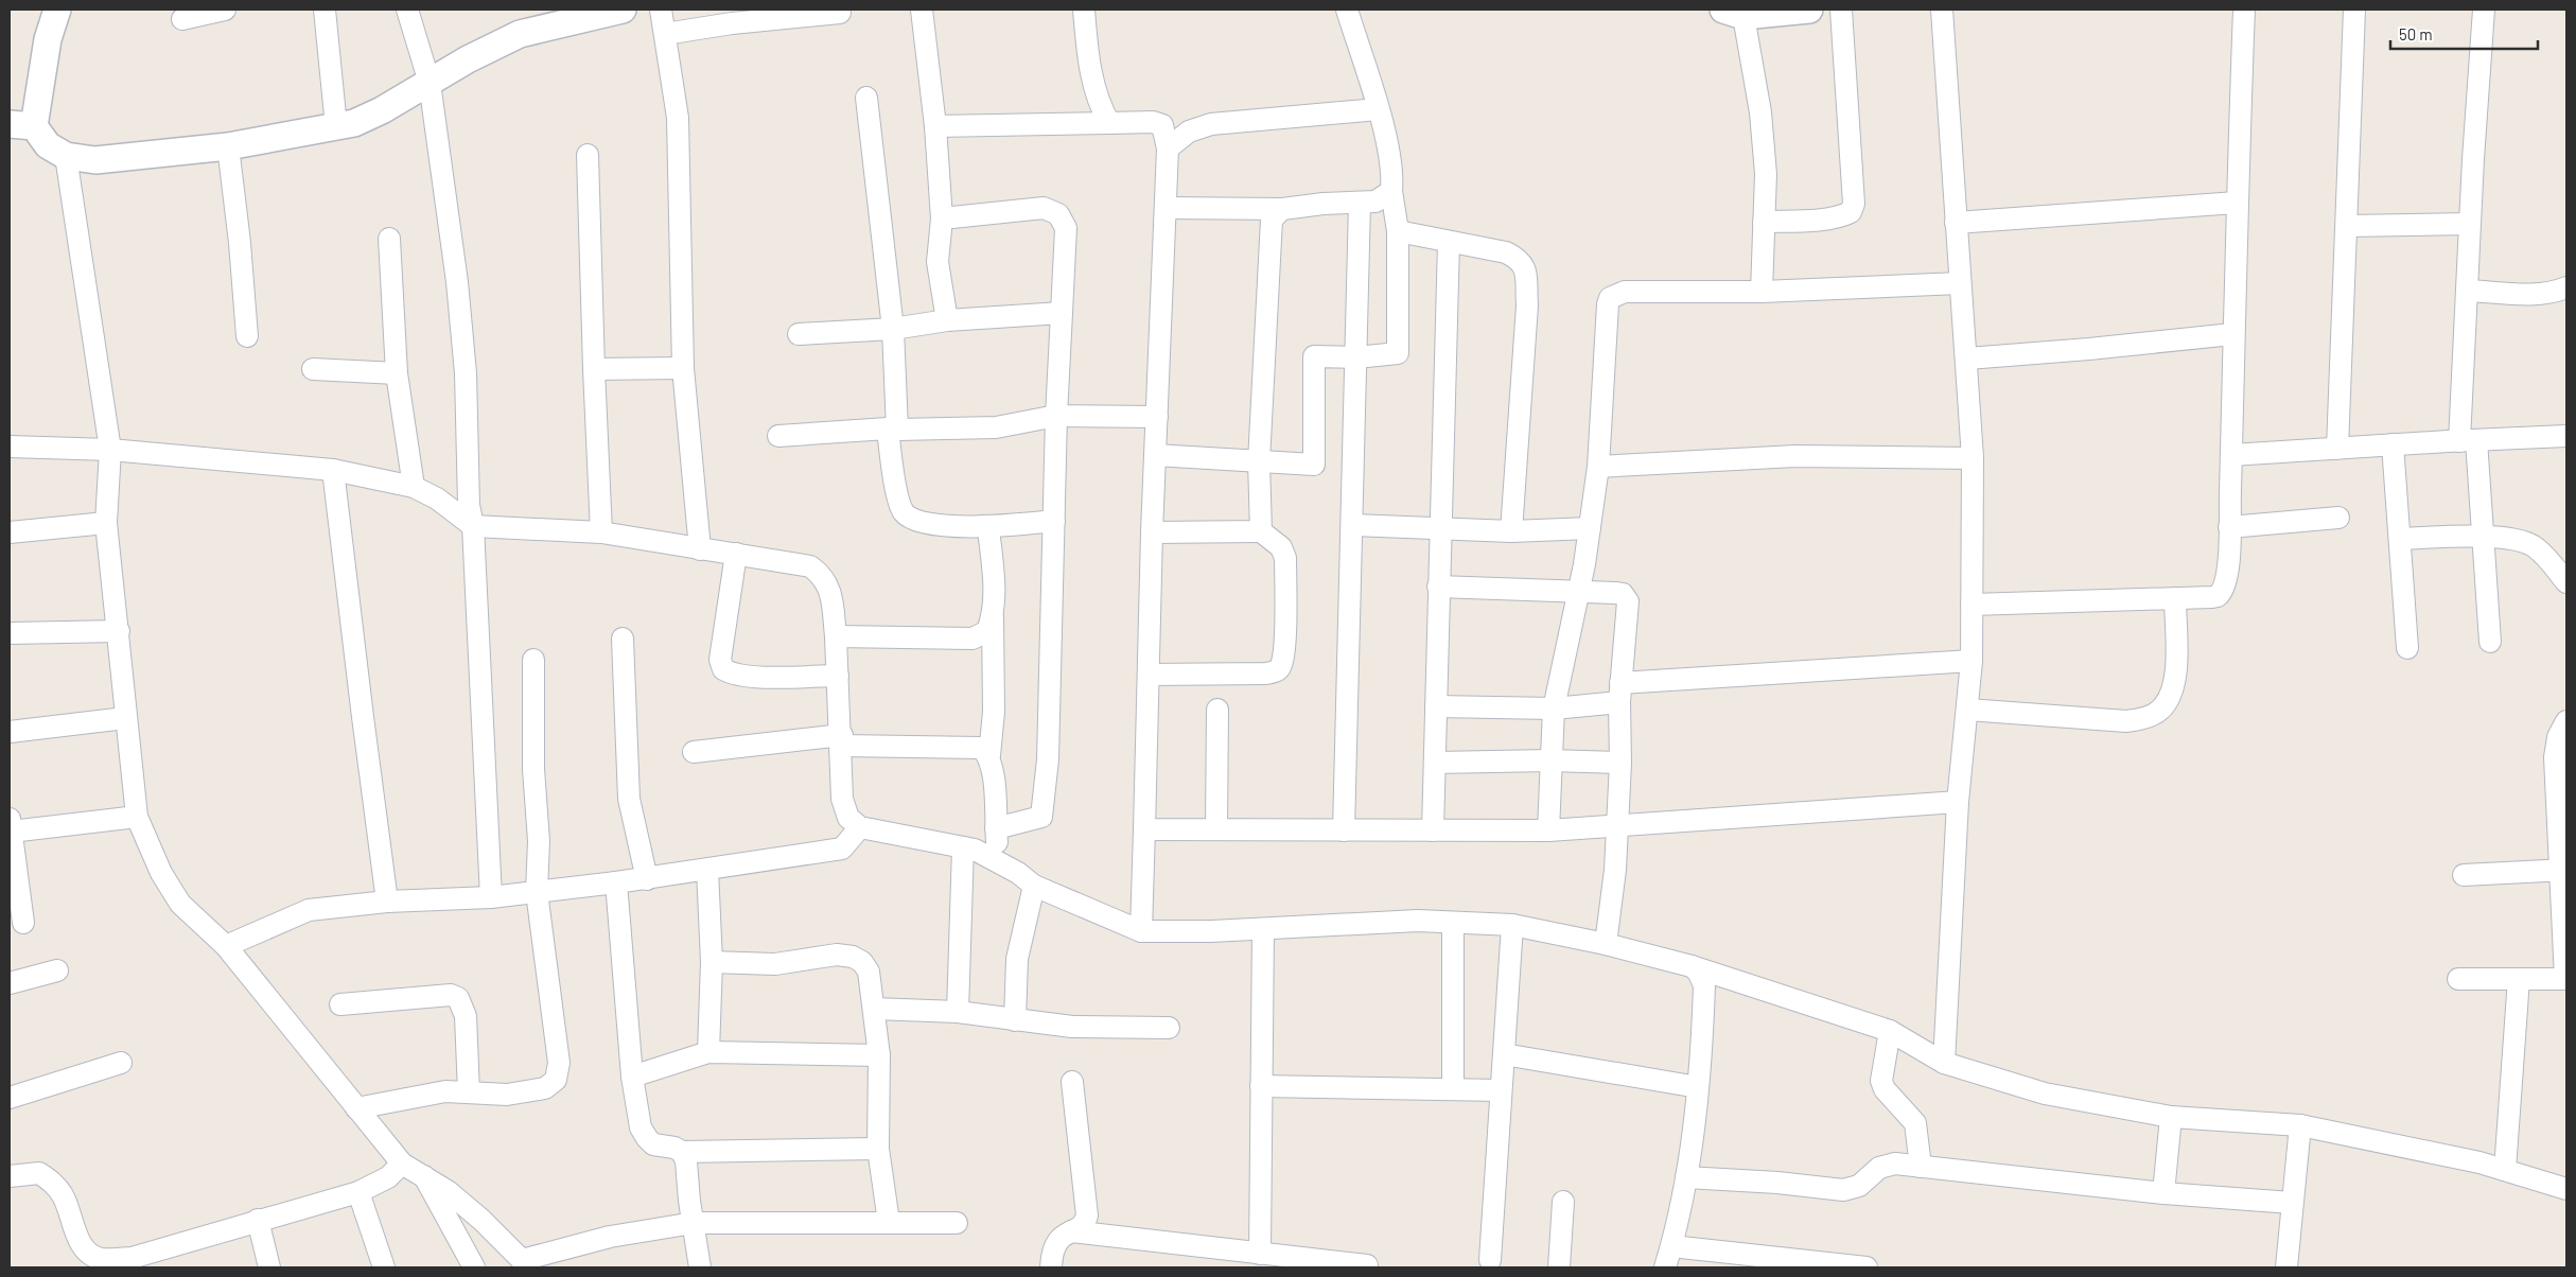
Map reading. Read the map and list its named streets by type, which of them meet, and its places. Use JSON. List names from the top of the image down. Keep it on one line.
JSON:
{"scale_bar":"50 m"}
